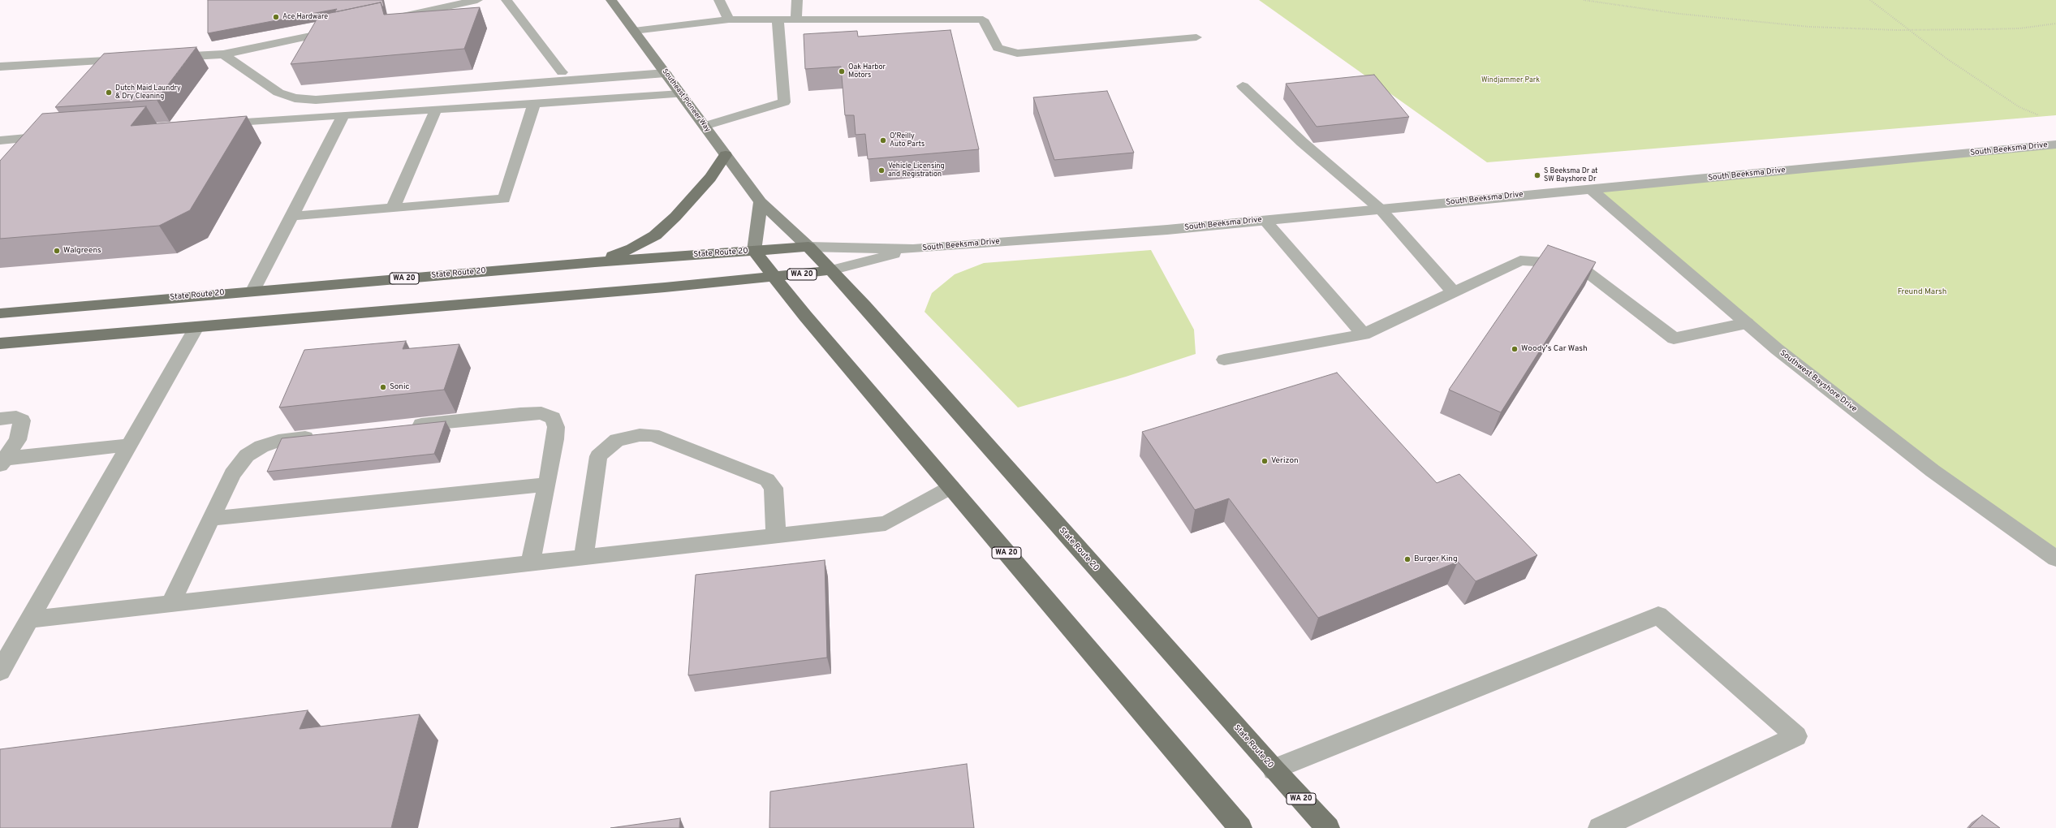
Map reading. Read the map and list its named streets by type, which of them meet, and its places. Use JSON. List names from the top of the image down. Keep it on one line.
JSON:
{"streets":{"main road":["Southeast Pioneer Way","State Route 20","WA 20"],"street":["South Beeksma Drive","Southwest Bayshore Drive"]},"crossings":[["Southeast Pioneer Way","South Beeksma Drive"],["Southeast Pioneer Way","State Route 20"],["South Beeksma Drive","State Route 20"],["South Beeksma Drive","WA 20"],["South Beeksma Drive","Southwest Bayshore Drive"],["State Route 20","WA 20"]],"parks":["Windjammer Park","Freund Marsh"],"places":["Ace Hardware","Oak Harbor Motors","Dutch Maid Laundry & Dry Cleaning","O'Reilly Auto Parts","Vehicle Licensing and Registration","S Beeksma Dr at SW Bayshore Dr","Walgreens","Woody's Car Wash","Sonic","Verizon","Burger King"]}
